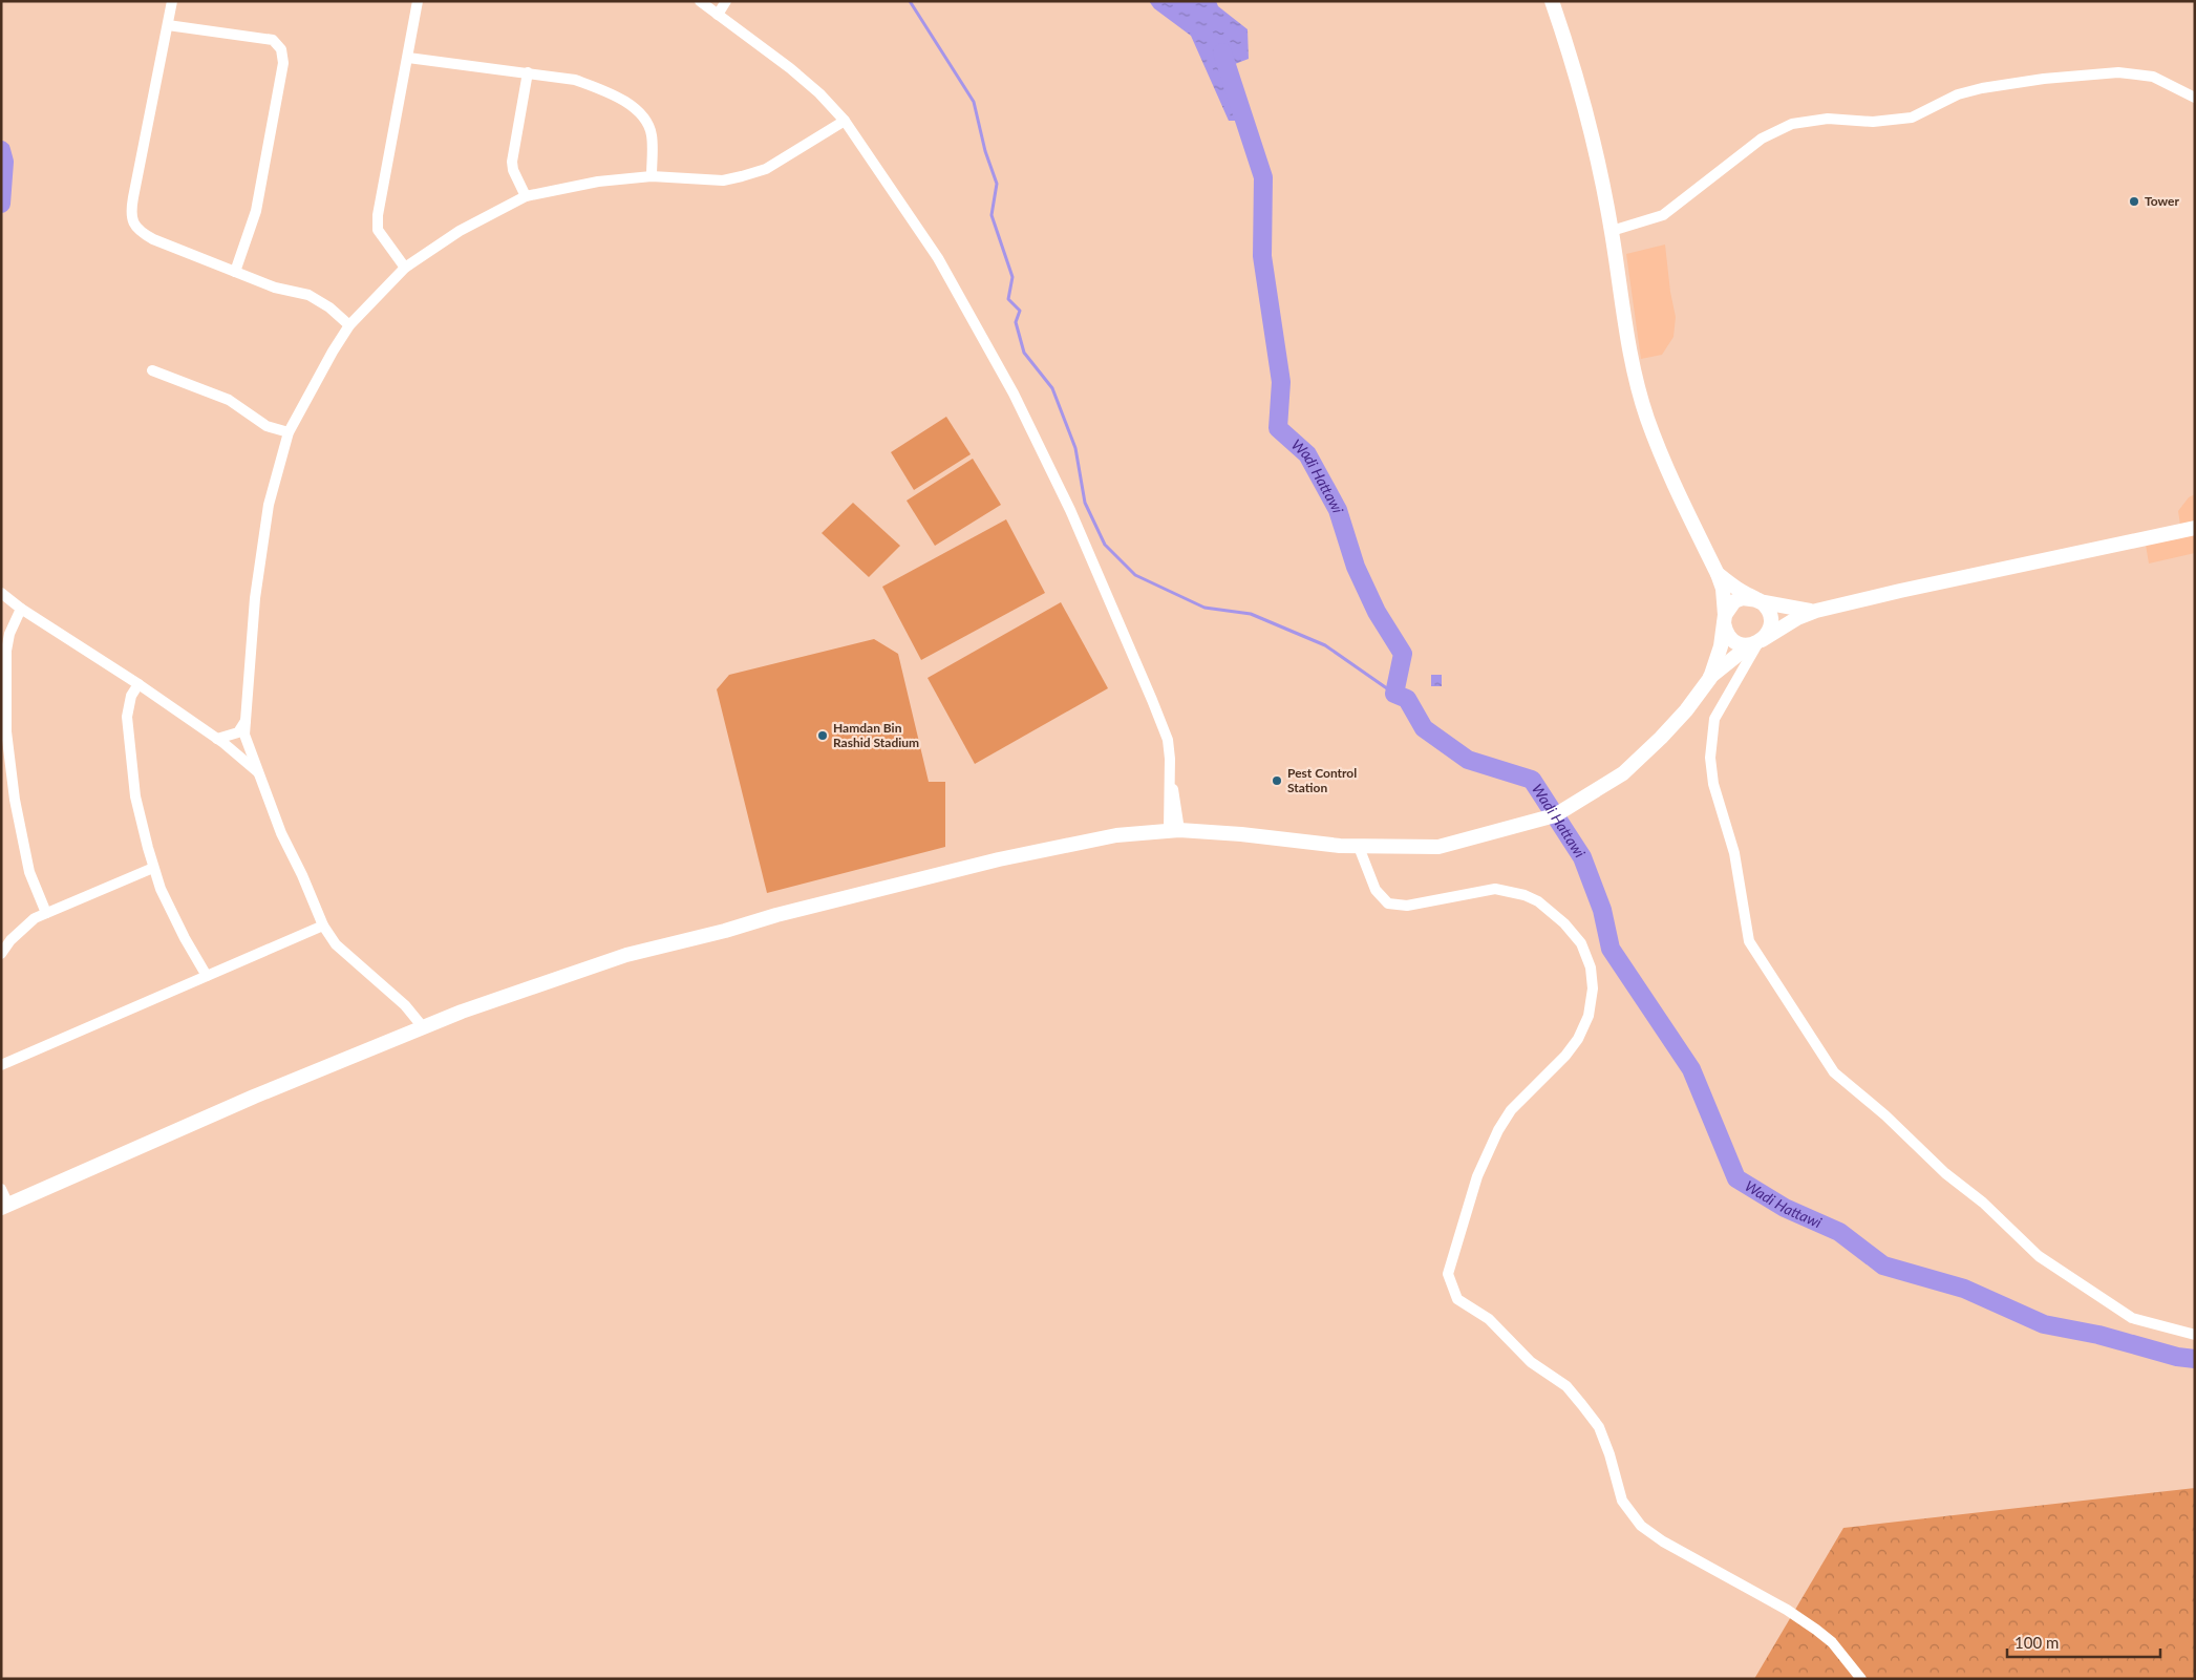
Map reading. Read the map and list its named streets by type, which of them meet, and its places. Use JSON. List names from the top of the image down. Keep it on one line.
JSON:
{"water":["Wadi Hattawi"],"places":["Tower","Hamdan Bin Rashid Stadium","Pest Control Station"],"scale_bar":"100 m"}
